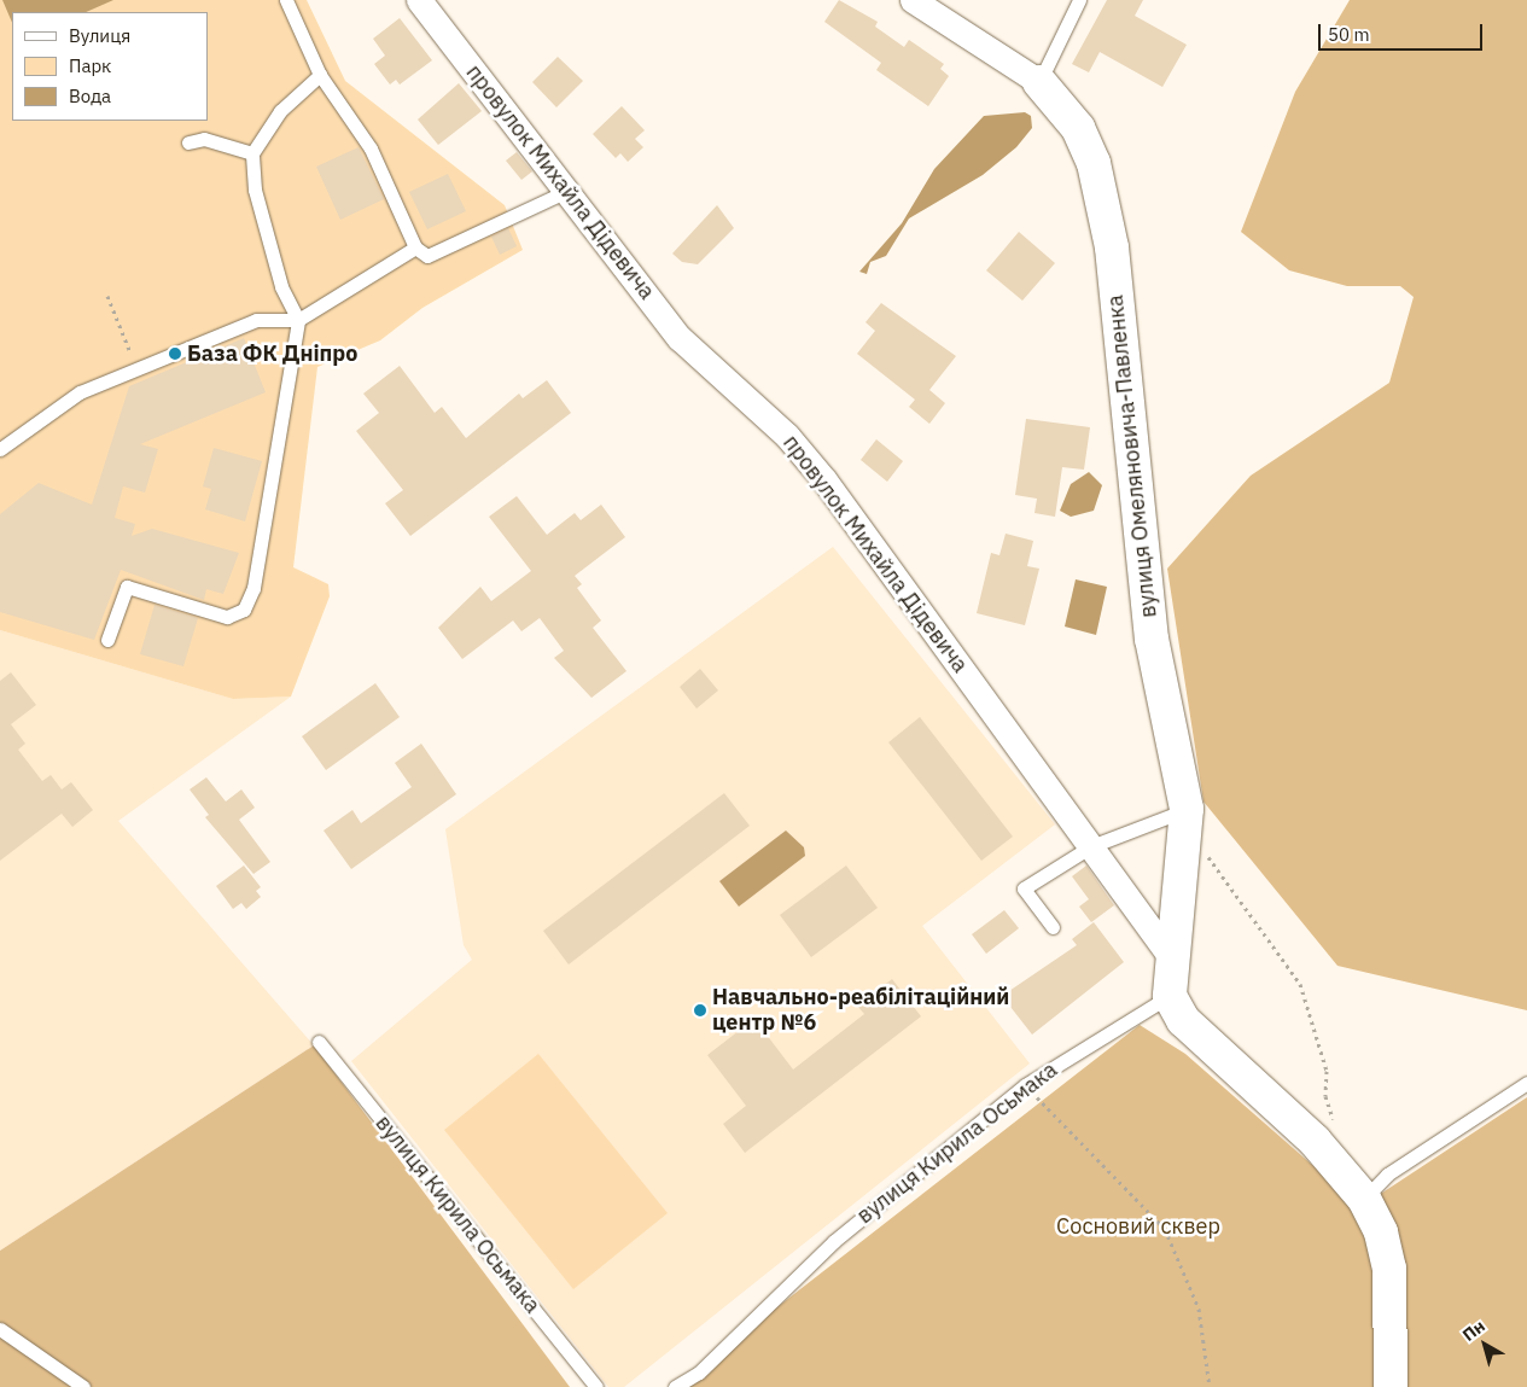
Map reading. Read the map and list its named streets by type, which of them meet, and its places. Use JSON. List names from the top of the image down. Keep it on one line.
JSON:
{"streets":{"street":["провулок Михайла Дідевича","вулиця Омеляновича-Павленка"],"lane":["вулиця Кирила Осьмака"]},"crossings":[["провулок Михайла Дідевича","вулиця Омеляновича-Павленка"],["вулиця Омеляновича-Павленка","вулиця Кирила Осьмака"]],"parks":["Сосновий сквер"],"places":["База ФК Дніпро","Навчально-реабілітаційний центр №6"],"legend":["Вулиця","Парк","Вода"],"scale_bar":"50 m","north":"top left"}
